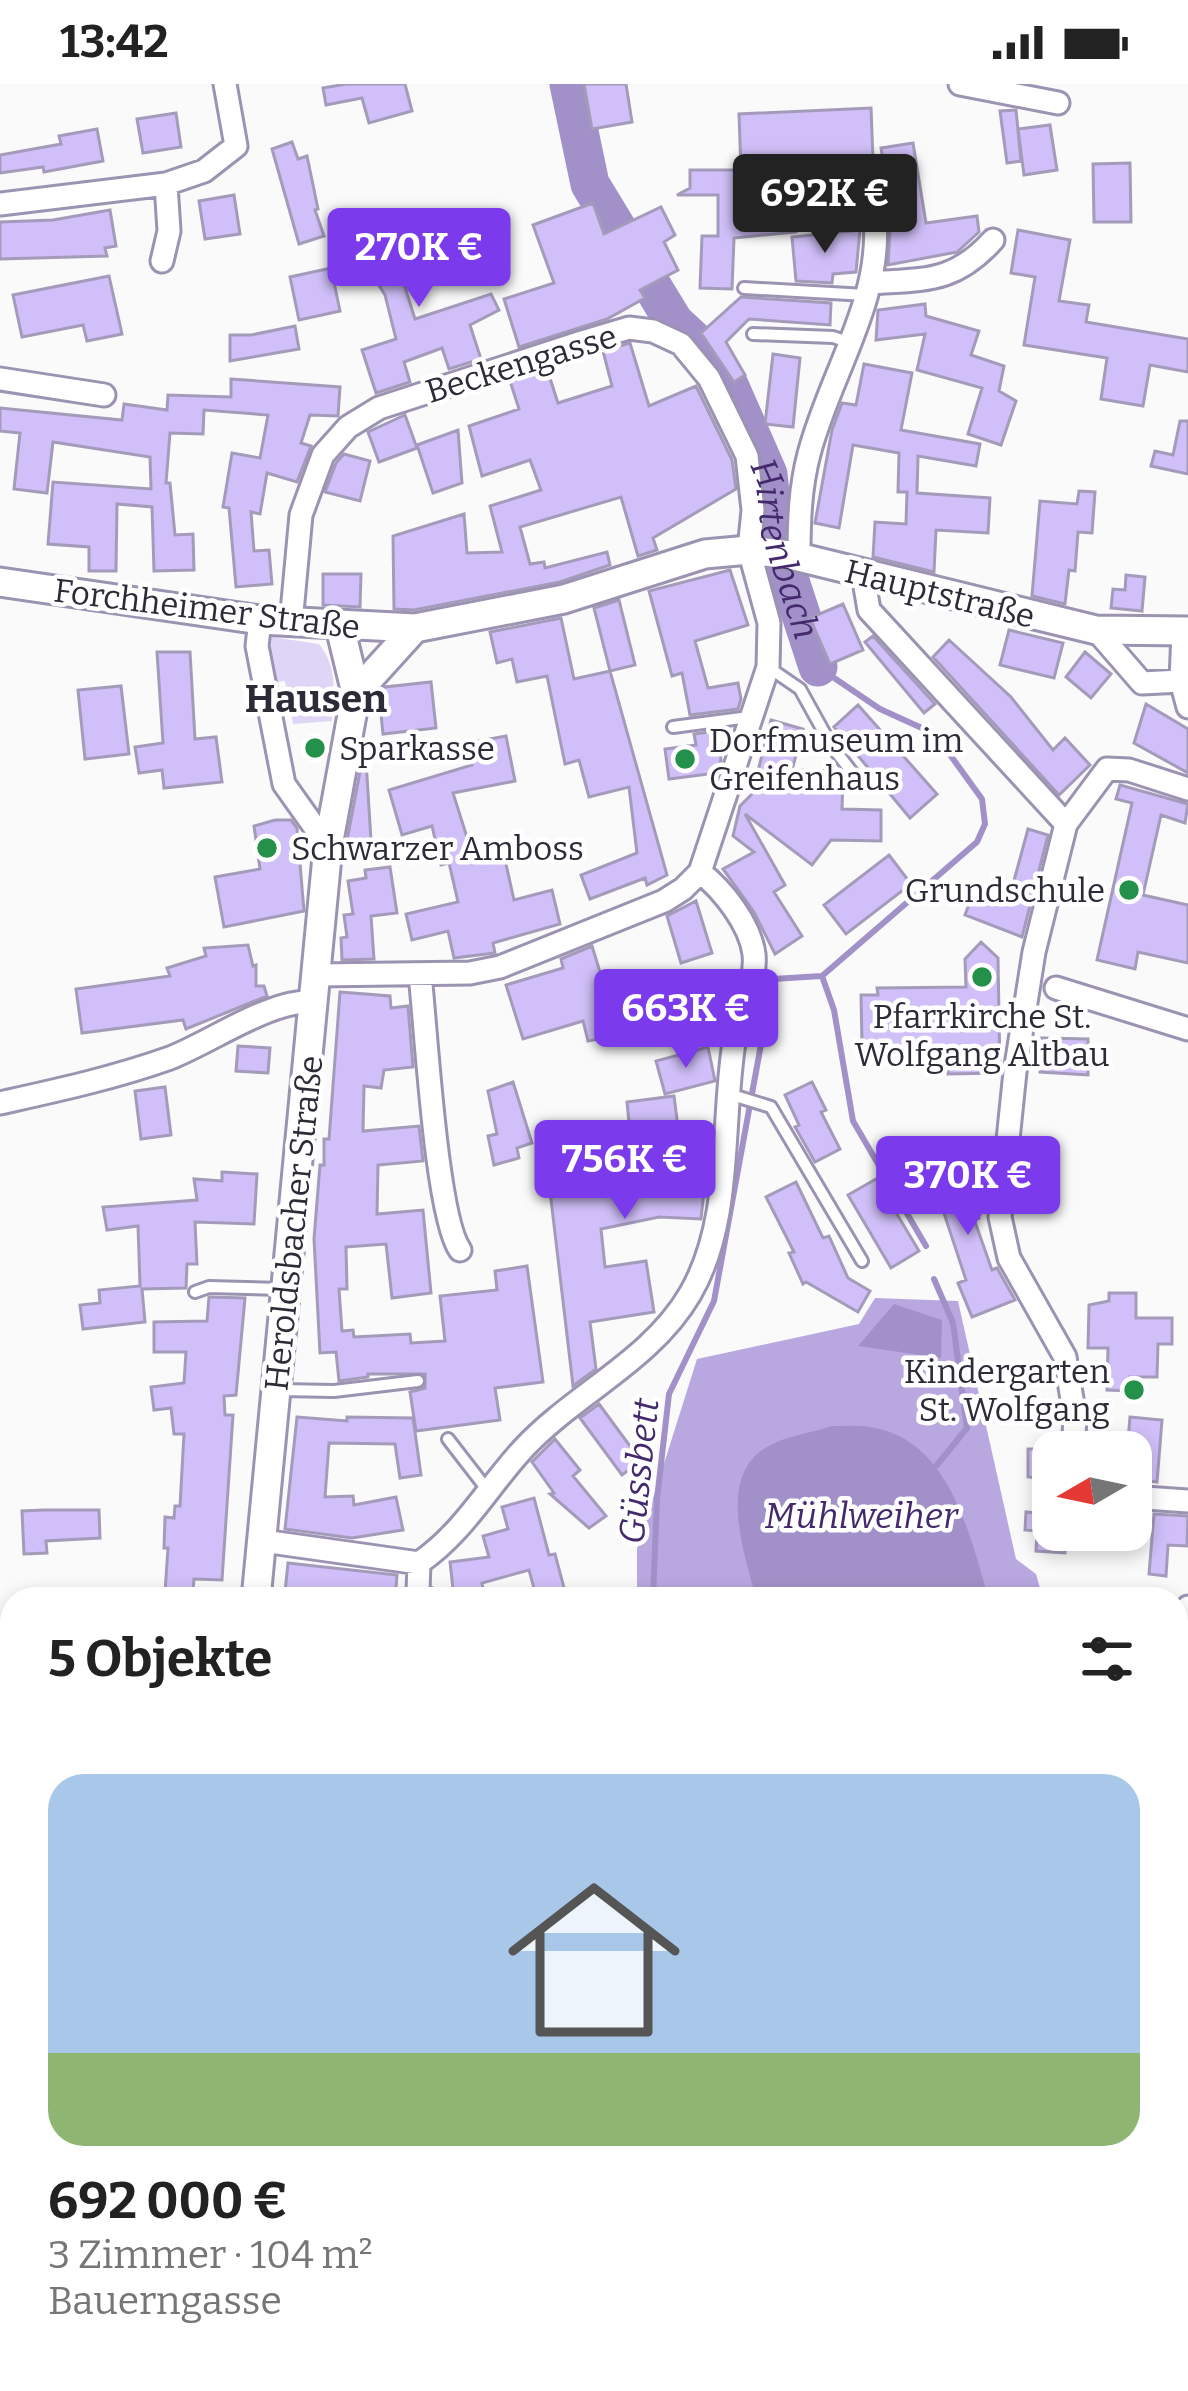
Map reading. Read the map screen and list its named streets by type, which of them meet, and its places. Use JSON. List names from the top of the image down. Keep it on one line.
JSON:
{"streets":{"street":["Beckengasse","Hauptstraße","Forchheimer Straße","Heroldsbacher Straße"]},"crossings":[["Beckengasse","Hauptstraße"],["Beckengasse","Forchheimer Straße"],["Hauptstraße","Forchheimer Straße"],["Forchheimer Straße","Heroldsbacher Straße"]],"districts":["Hausen"],"water":["Hirtenbach","Güssbett","Mühlweiher"],"places":["Sparkasse","Dorfmuseum im Greifenhaus","Schwarzer Amboss","Grundschule","Pfarrkirche St. Wolfgang Altbau","Kindergarten St. Wolfgang"],"north":"left","page":{"status":"13:42","price":["692K €","270K €","663K €","756K €","370K €"],"heading":"5 Objekte","list":[{"name":"692 000 €","note":"3 Zimmer · 104 m² · Bauerngasse"}]}}
